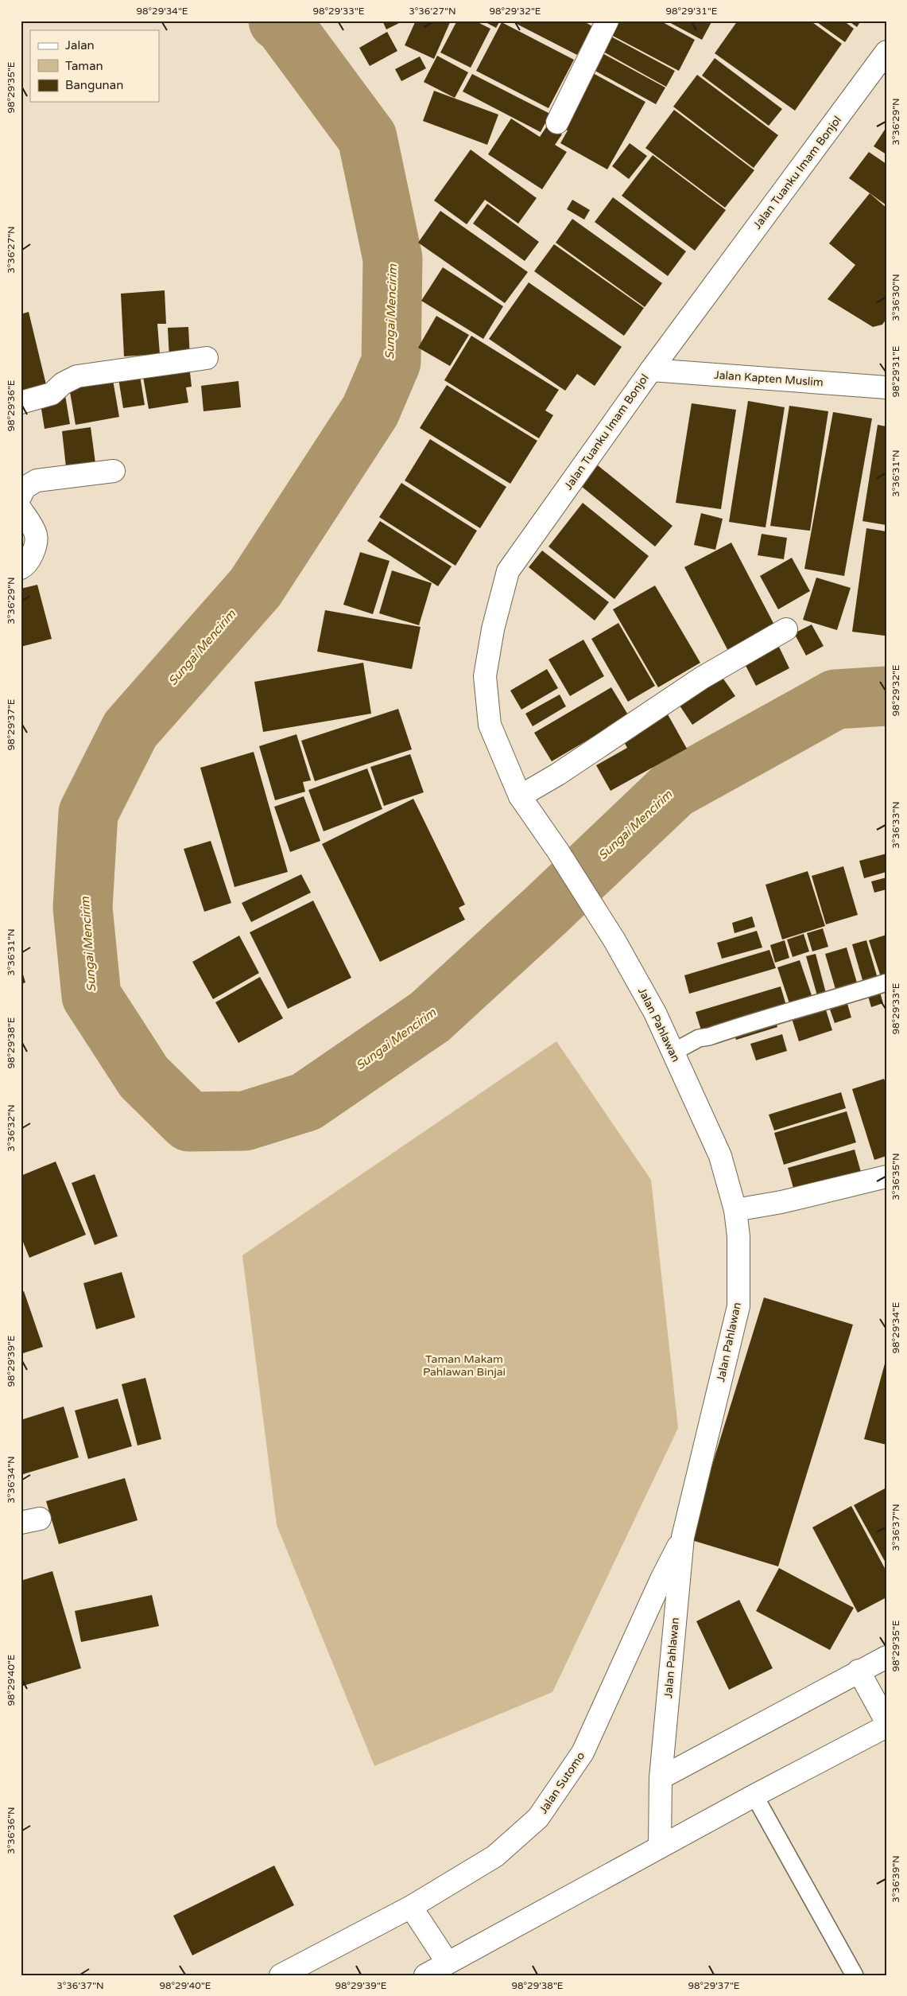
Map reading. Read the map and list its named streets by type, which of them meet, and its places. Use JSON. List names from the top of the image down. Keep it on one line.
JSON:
{"streets":{"main road":["Jalan Tuanku Imam Bonjol","Jalan Kapten Muslim","Jalan Pahlawan","Jalan Sutomo"]},"crossings":[["Jalan Tuanku Imam Bonjol","Jalan Kapten Muslim"],["Jalan Tuanku Imam Bonjol","Jalan Pahlawan"],["Jalan Pahlawan","Jalan Sutomo"]],"water":["Sungai Mencirim"],"parks":["Taman Makam Pahlawan Binjai"],"legend":["Jalan","Taman","Bangunan"],"coordinates":["98°29'34\"E","98°29'33\"E","3°36'27\"N","98°29'32\"E","98°29'31\"E","98°29'35\"E","3°36'29\"N","3°36'30\"N","98°29'36\"E","3°36'31\"N","98°29'37\"E","3°36'33\"N","98°29'38\"E","3°36'32\"N","3°36'35\"N","98°29'39\"E","3°36'34\"N","3°36'37\"N","98°29'40\"E","3°36'36\"N","3°36'39\"N"]}
